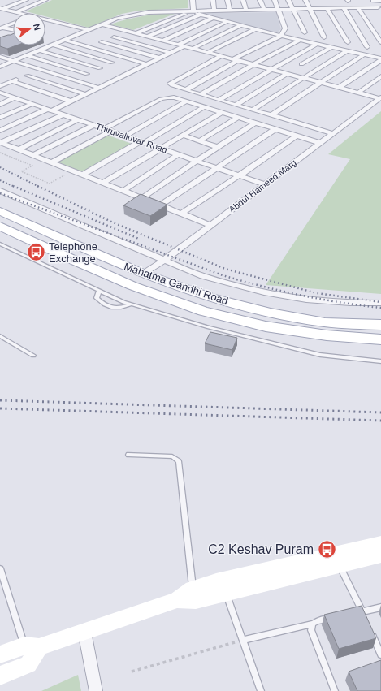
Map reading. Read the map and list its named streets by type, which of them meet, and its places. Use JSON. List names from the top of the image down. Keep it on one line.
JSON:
{"streets":{"main road":["Mahatma Gandhi Road"],"street":["Thiruvalluvar Road","Abdul Hameed Marg"]},"crossings":[["Thiruvalluvar Road","Abdul Hameed Marg"],["Abdul Hameed Marg","Mahatma Gandhi Road"]],"places":{"bus stop":["Telephone Exchange","C2 Keshav Puram"]},"north":"right"}
